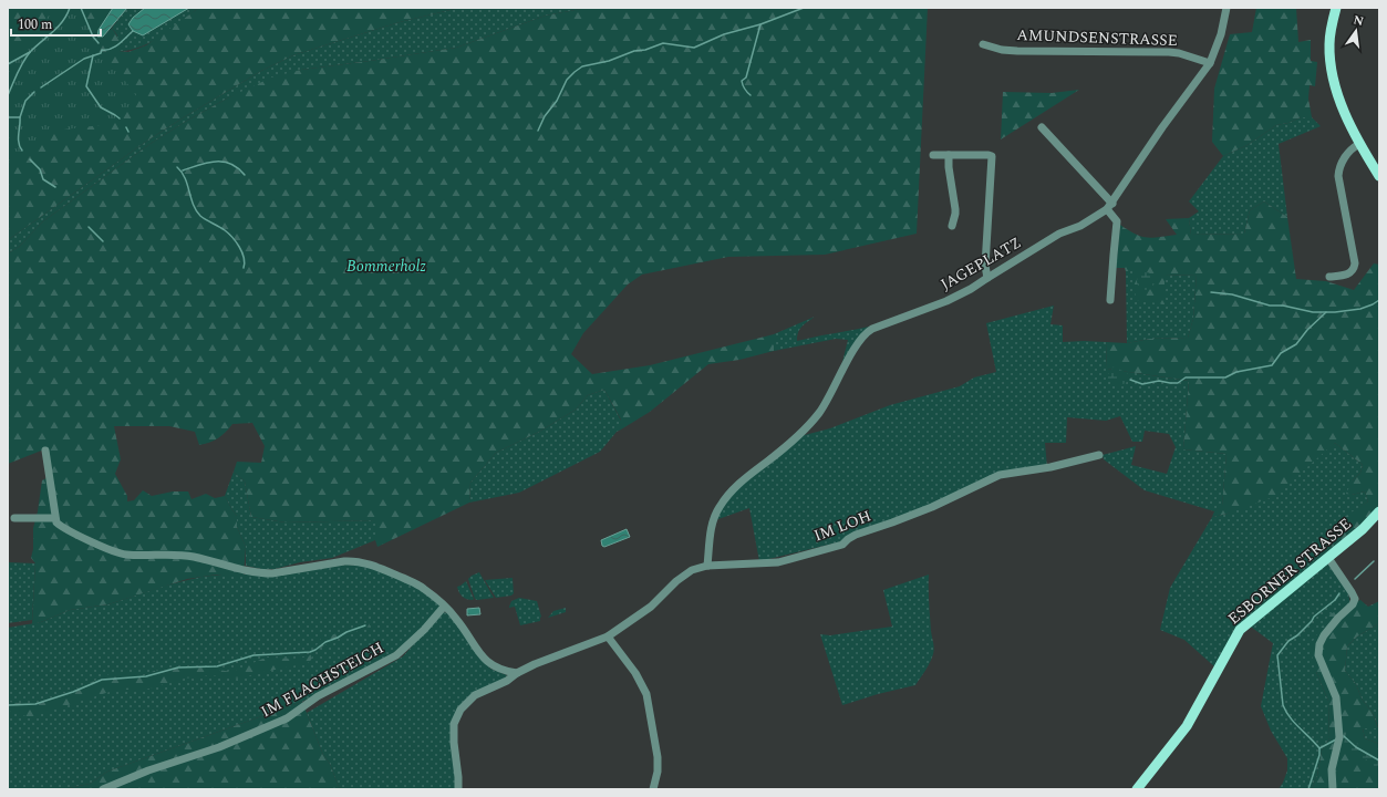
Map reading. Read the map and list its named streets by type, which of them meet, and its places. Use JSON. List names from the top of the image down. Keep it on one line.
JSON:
{"streets":{"main road":["ESBORNER STRASSE"],"street":["AMUNDSENSTRASSE","JAGEPLATZ","IM LOH","IM FLACHSTEICH"]},"crossings":[["AMUNDSENSTRASSE","JAGEPLATZ"],["JAGEPLATZ","IM LOH"]],"parks":["Bommerholz"],"scale_bar":"100 m","north":"top"}
